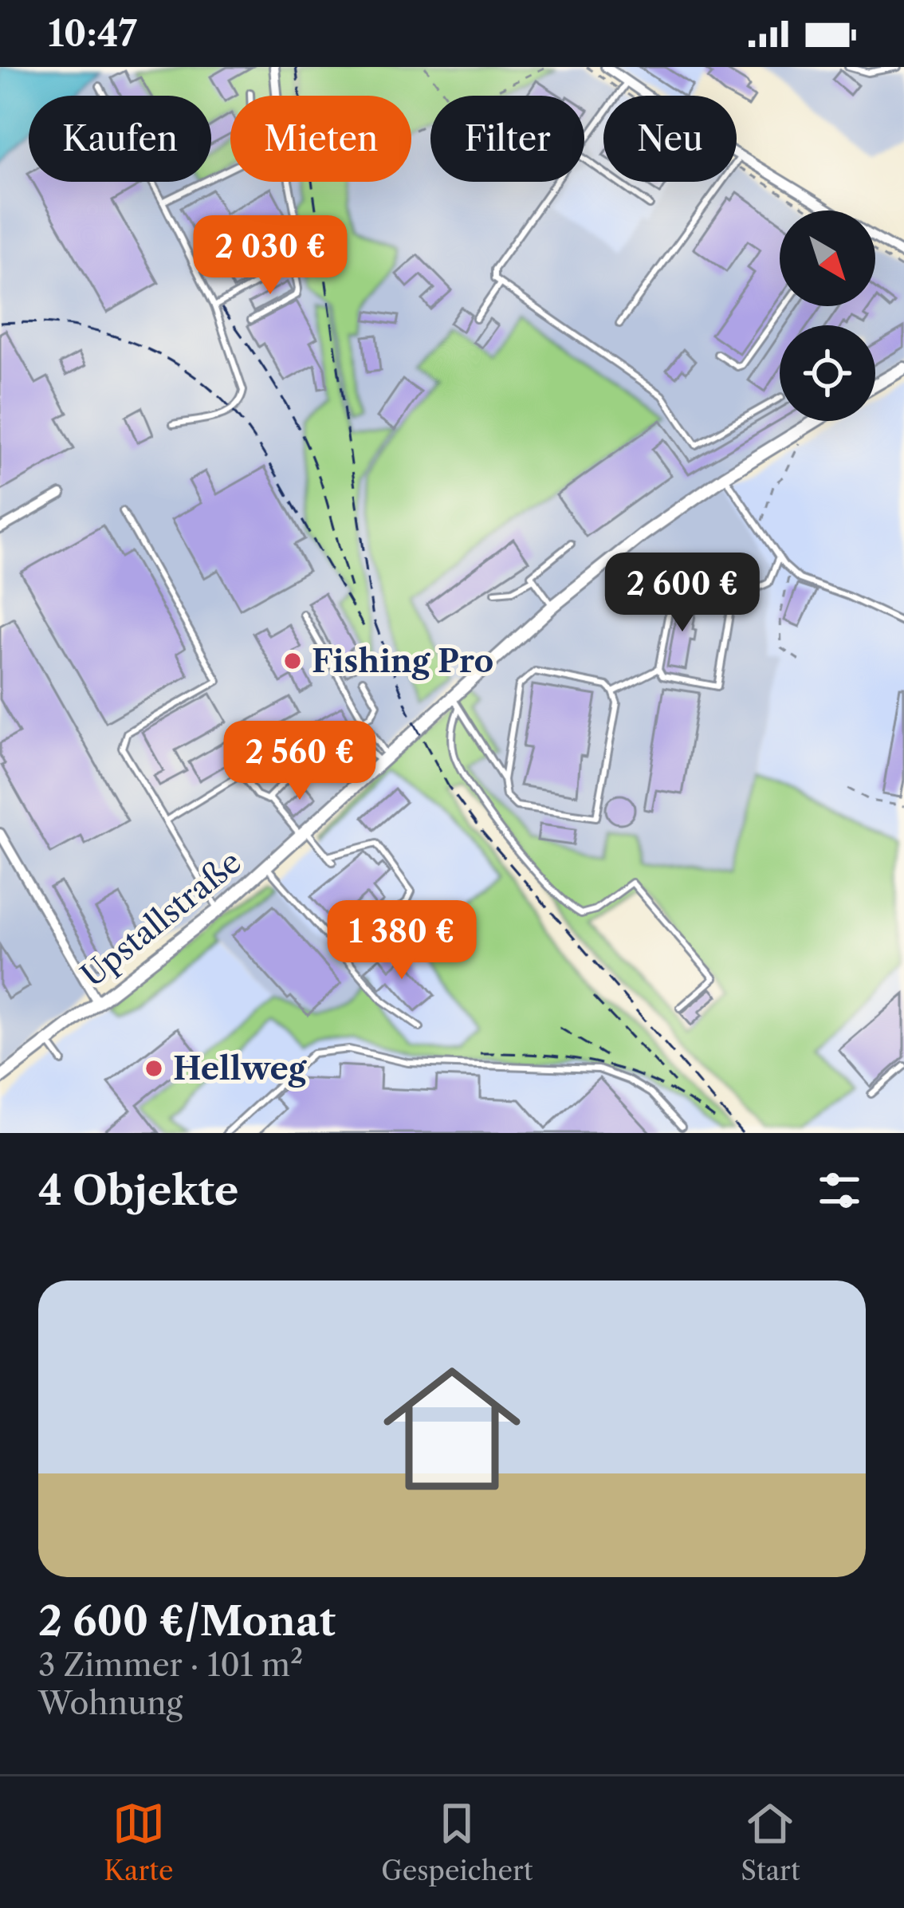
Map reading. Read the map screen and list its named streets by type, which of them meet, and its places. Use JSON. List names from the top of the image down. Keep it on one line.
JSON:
{"streets":{"street":["Upstallstraße"]},"places":["Fishing Pro","Hellweg"],"north":"bottom right","page":{"status":"10:47","chip":["Kaufen","Mieten","Filter","Neu"],"price":["2 030 €","2 600 €","2 560 €","1 380 €"],"heading":"4 Objekte","list":[{"name":"2 600 €/Monat","note":"3 Zimmer · 101 m² · Wohnung"}],"tabs":["Karte","Gespeichert","Start"]}}
